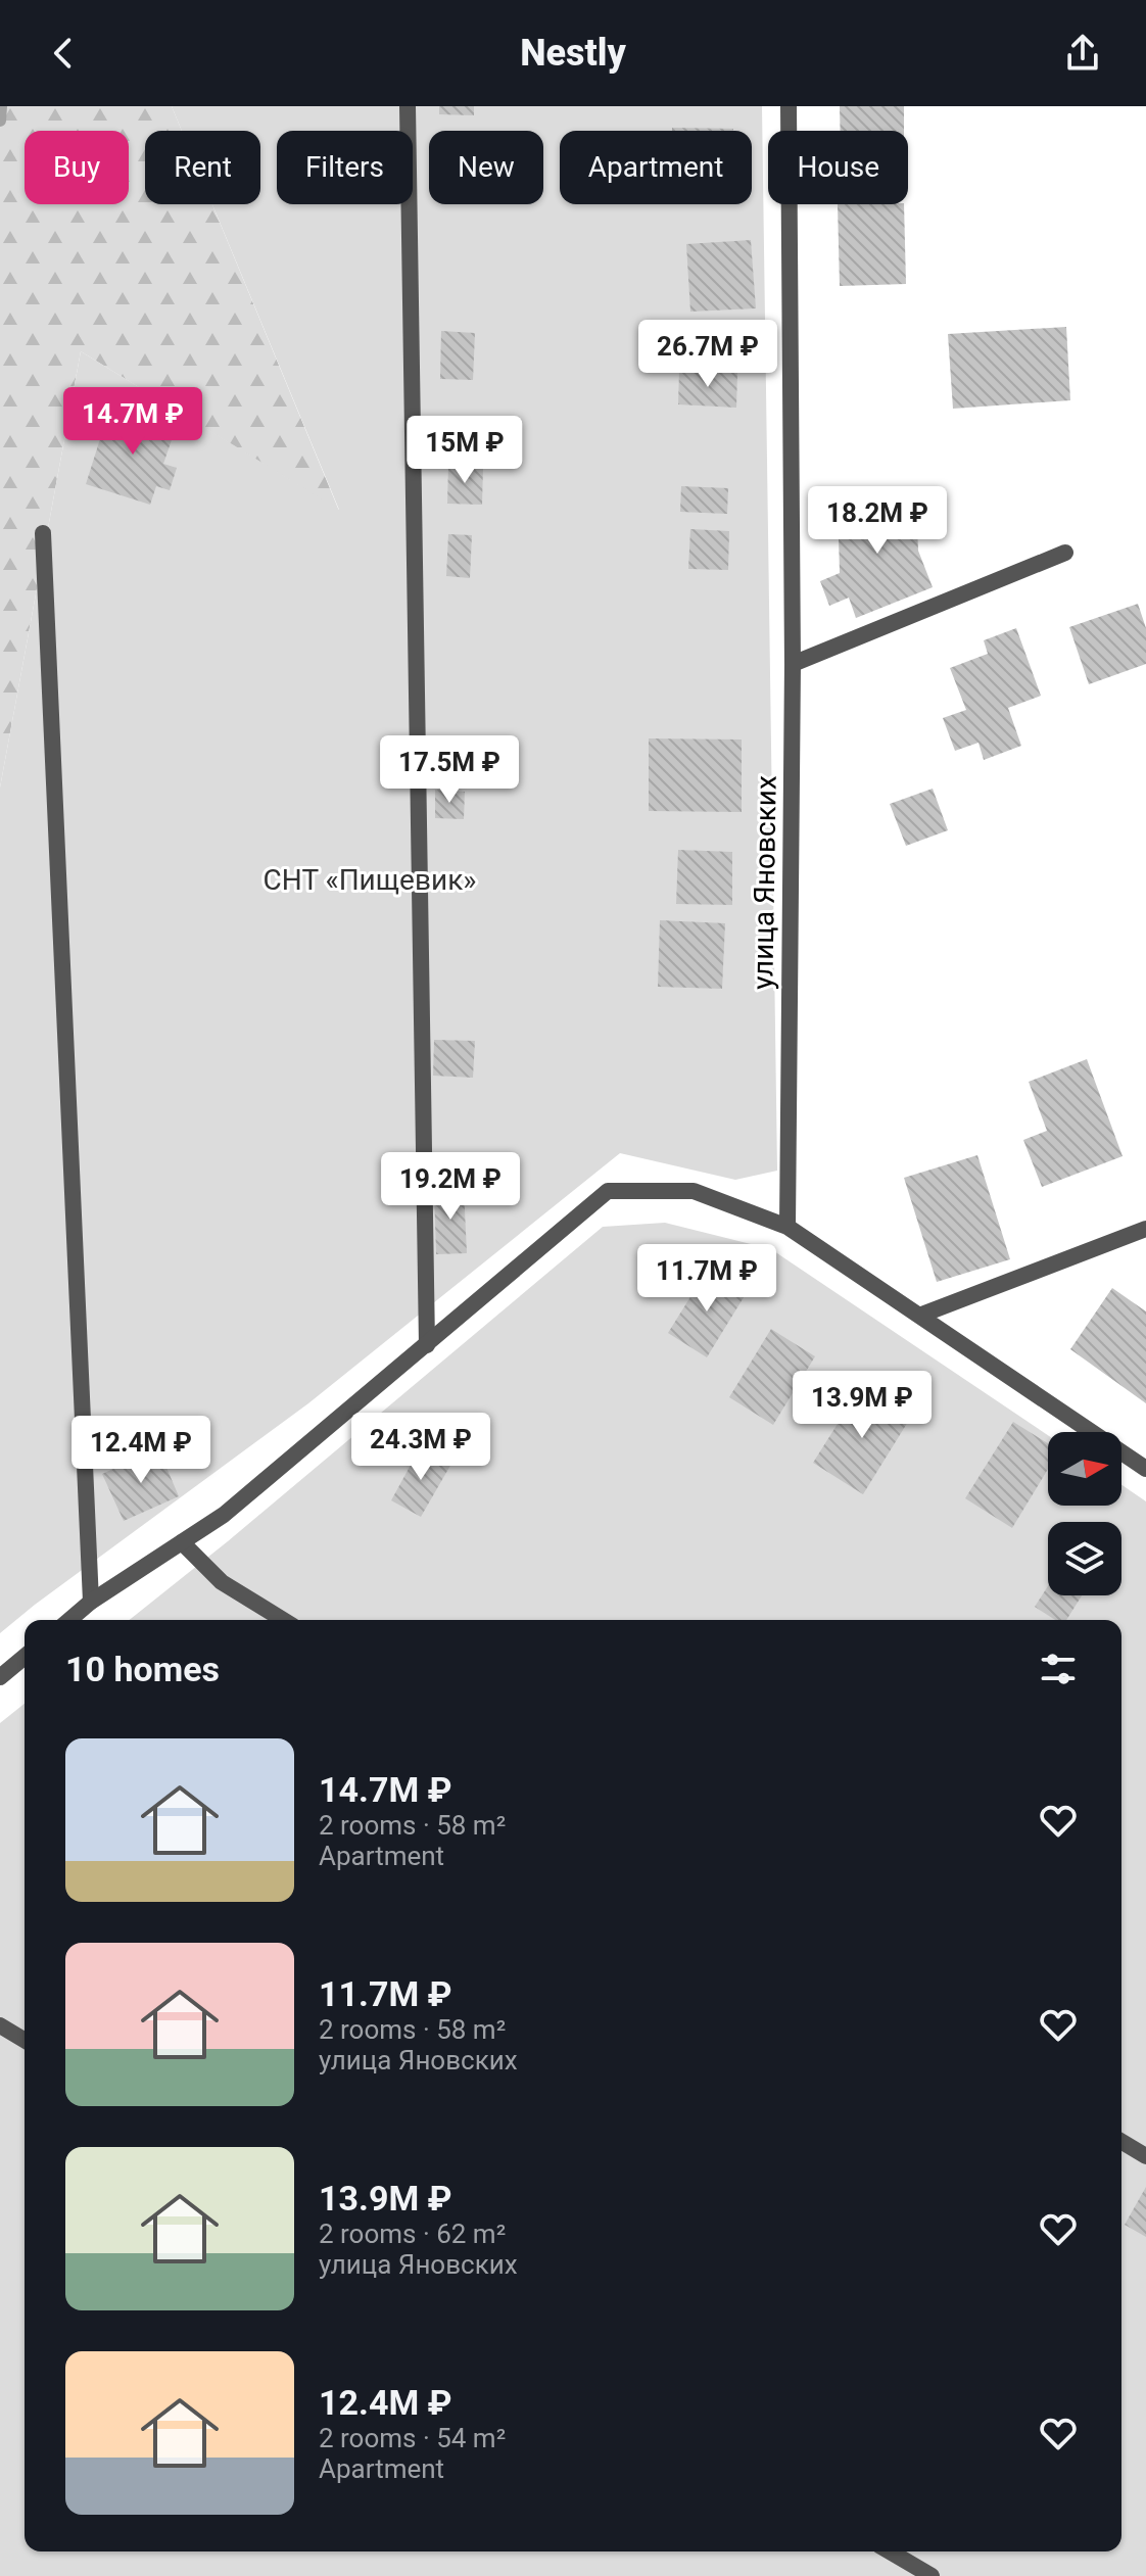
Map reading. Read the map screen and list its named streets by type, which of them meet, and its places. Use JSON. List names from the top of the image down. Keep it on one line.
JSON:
{"streets":{"street":["улица Яновских"]},"parks":["СНТ «Пищевик»"],"north":"right","page":{"header":"Nestly","chip":["Buy","Rent","Filters","New","Apartment","House"],"price":["26.7M ₽","14.7M ₽","15M ₽","18.2M ₽","17.5M ₽","19.2M ₽","11.7M ₽","13.9M ₽","24.3M ₽","12.4M ₽"],"heading":"10 homes","list":[{"name":"14.7M ₽","note":"2 rooms · 58 m² · Apartment"},{"name":"11.7M ₽","note":"2 rooms · 58 m² · улица Яновских"},{"name":"13.9M ₽","note":"2 rooms · 62 m² · улица Яновских"},{"name":"12.4M ₽","note":"2 rooms · 54 m² · Apartment"}]}}
